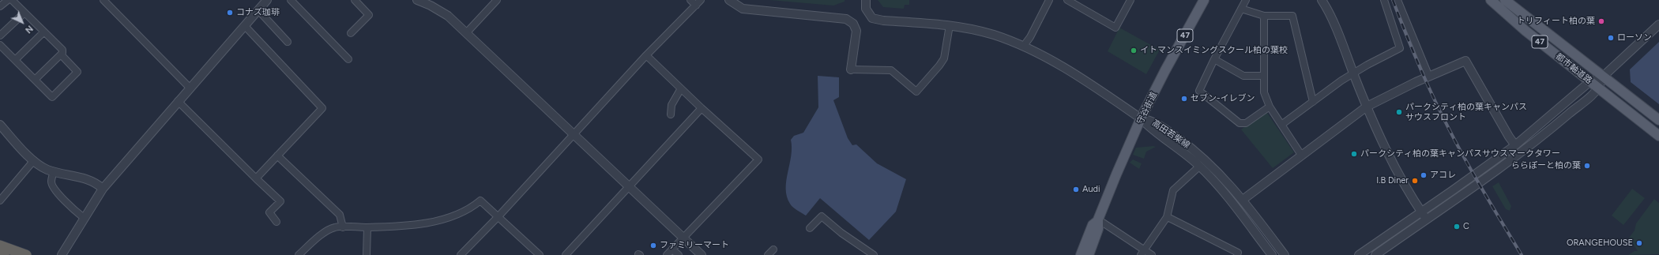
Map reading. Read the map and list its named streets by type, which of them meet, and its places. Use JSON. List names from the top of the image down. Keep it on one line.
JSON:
{"streets":{"main road":["47","都市軸道路","守谷街道"],"street":["高田若柴線"]},"crossings":[["守谷街道","高田若柴線"]],"places":["コナズ珈琲","トリフィート柏の葉","ローソン","イトマンスイミングスクール柏の葉校","セブン-イレブン","パークシティ柏の葉キャンパス サウスフロント","パークシティ柏の葉キャンパスサウスマークタワー","ららぽーと柏の葉","アコレ","I.B Diner","Audi","C","ORANGEHOUSE","ファミリーマート"],"north":"bottom right"}
